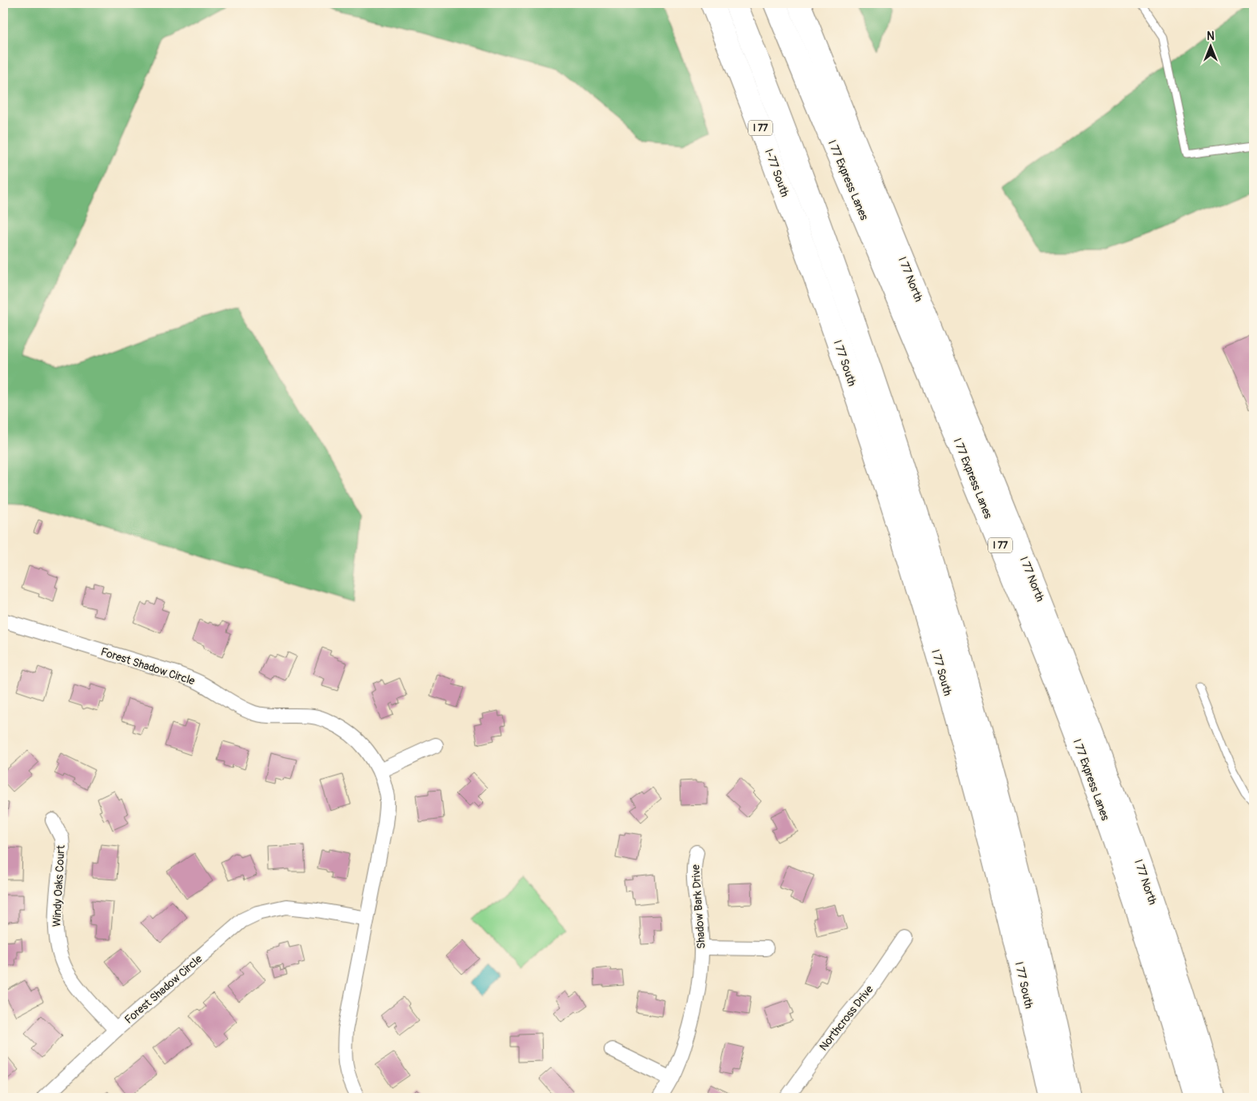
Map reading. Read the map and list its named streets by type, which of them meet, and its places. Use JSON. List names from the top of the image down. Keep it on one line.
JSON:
{"streets":{"highway":["I 77","I-77 South","I 77 Express Lanes","I 77 North","I 77 South"],"street":["Forest Shadow Circle","Windy Oaks Court","Shadow Bark Drive","Northcross Drive"]},"crossings":[["I-77 South","I 77 South"],["Forest Shadow Circle","Windy Oaks Court"]],"north":"top"}
